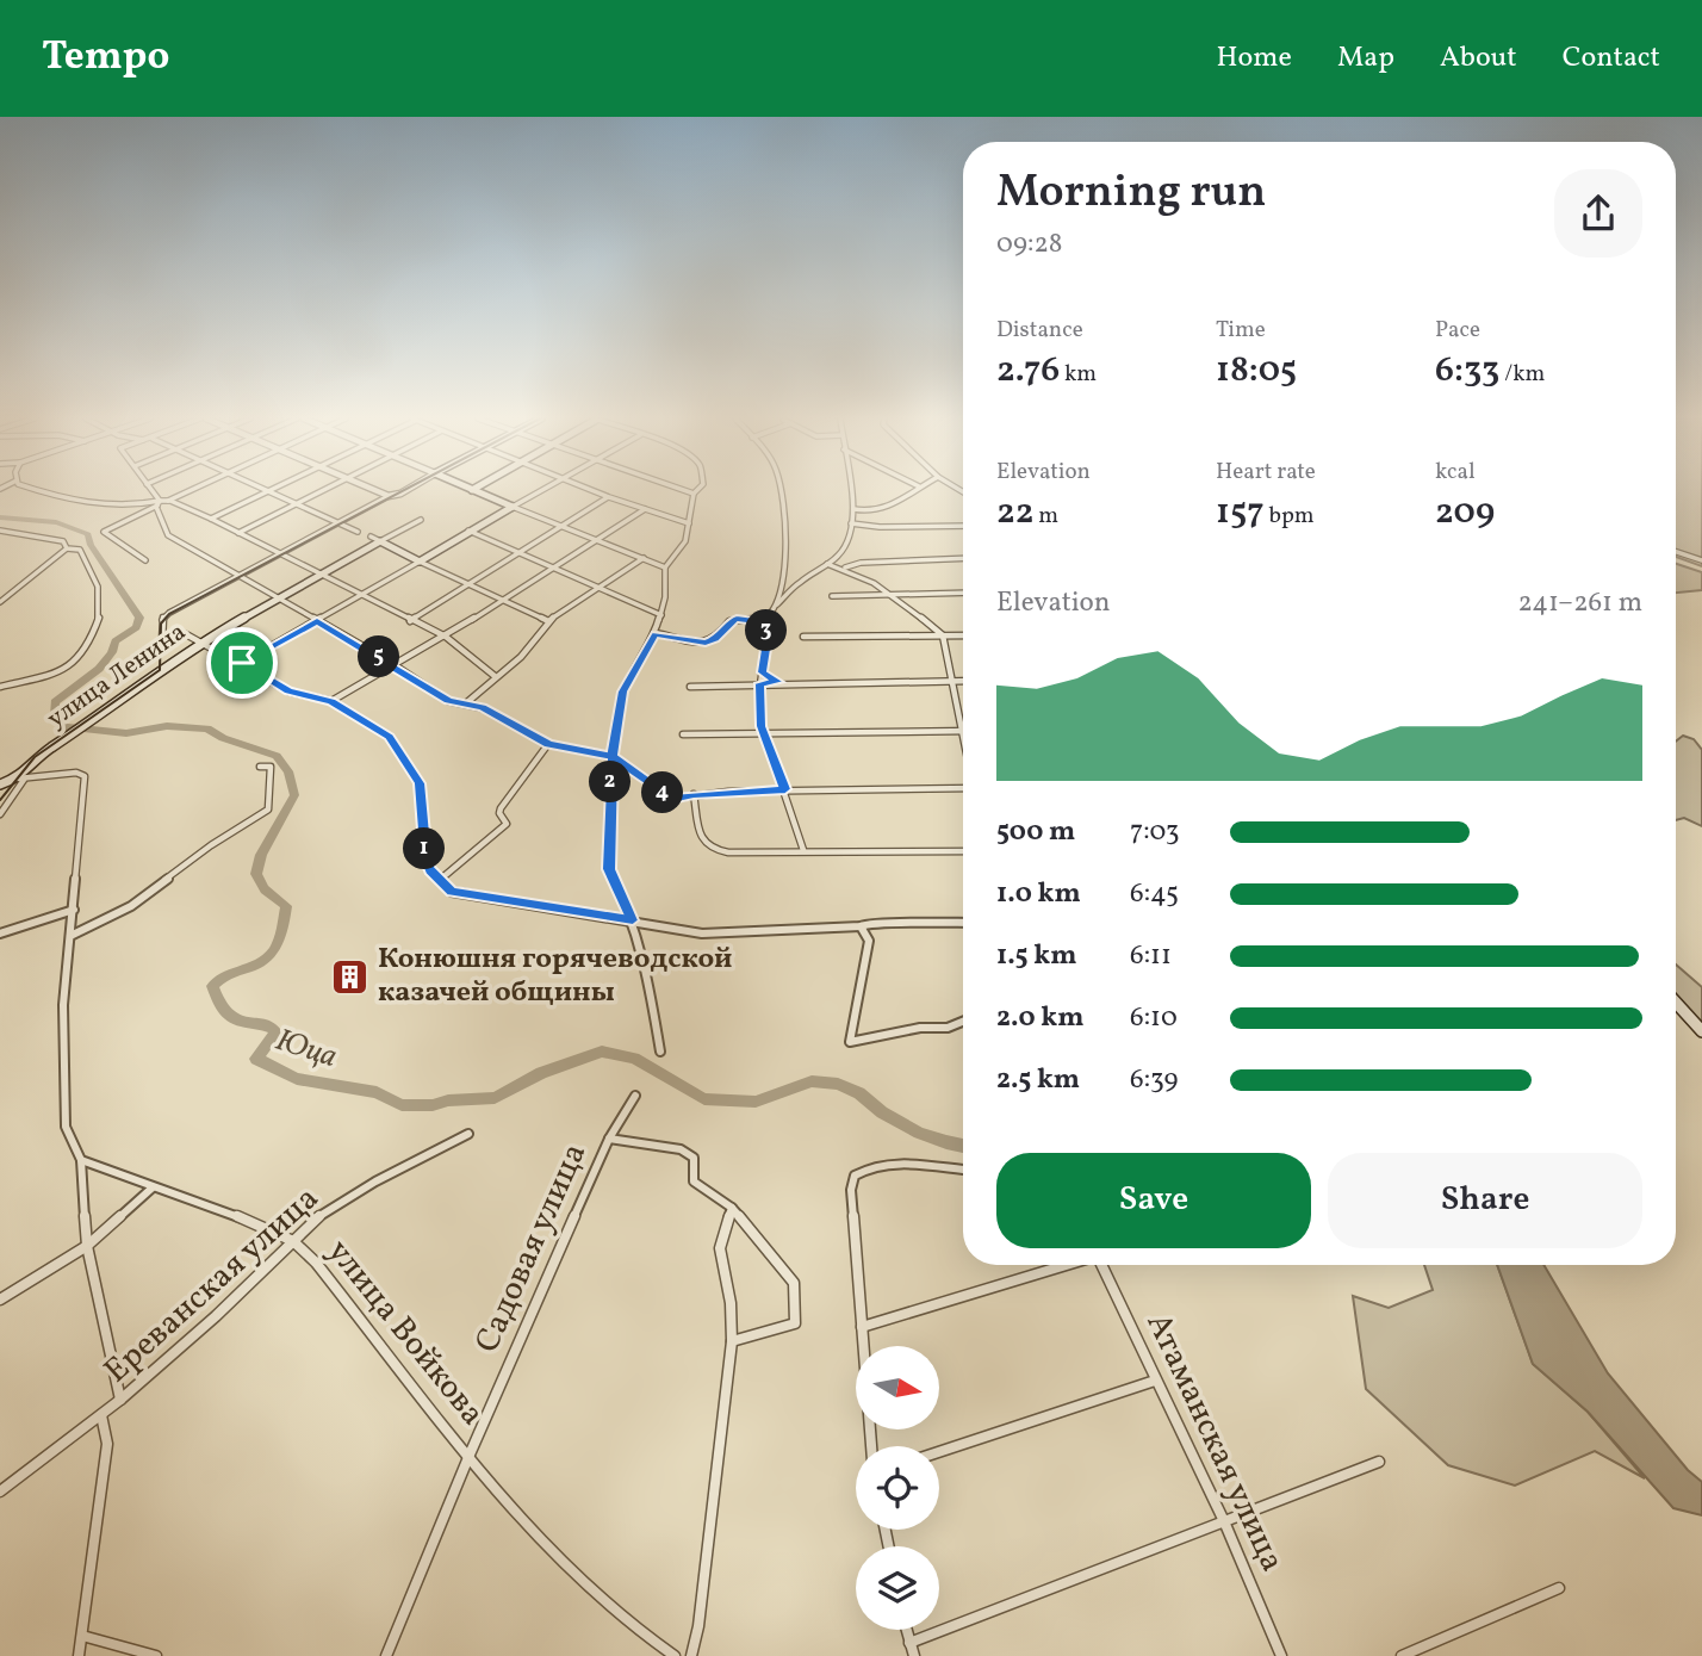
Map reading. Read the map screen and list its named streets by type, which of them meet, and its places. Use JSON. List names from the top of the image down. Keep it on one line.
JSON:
{"streets":{"main road":["улица Ленина"],"street":["Садовая улица","Ереванская улица","улица Войкова","Атаманская улица"]},"crossings":[["Садовая улица","улица Войкова"],["Ереванская улица","улица Войкова"]],"water":["Юца"],"places":{"building":["Конюшня горячеводской казачей общины"]},"north":"right","page":{"header":"Tempo","nav":["Home","Map","About","Contact"],"heading":["Morning run","09:28"],"stats":[["Distance","2.76 km"],["Time","18:05"],["Pace","6:33 /km"],["Elevation","22 m"],["Heart rate","157 bpm"],["kcal","209"]],"chart":["Elevation","241–261 m"],"pins":["3","5","2","4","1"],"list":[{"name":"500 m","note":"7:03"},{"name":"1.0 km","note":"6:45"},{"name":"1.5 km","note":"6:11"},{"name":"2.0 km","note":"6:10"},{"name":"2.5 km","note":"6:39"}],"buttons":["Save","Share"]}}
